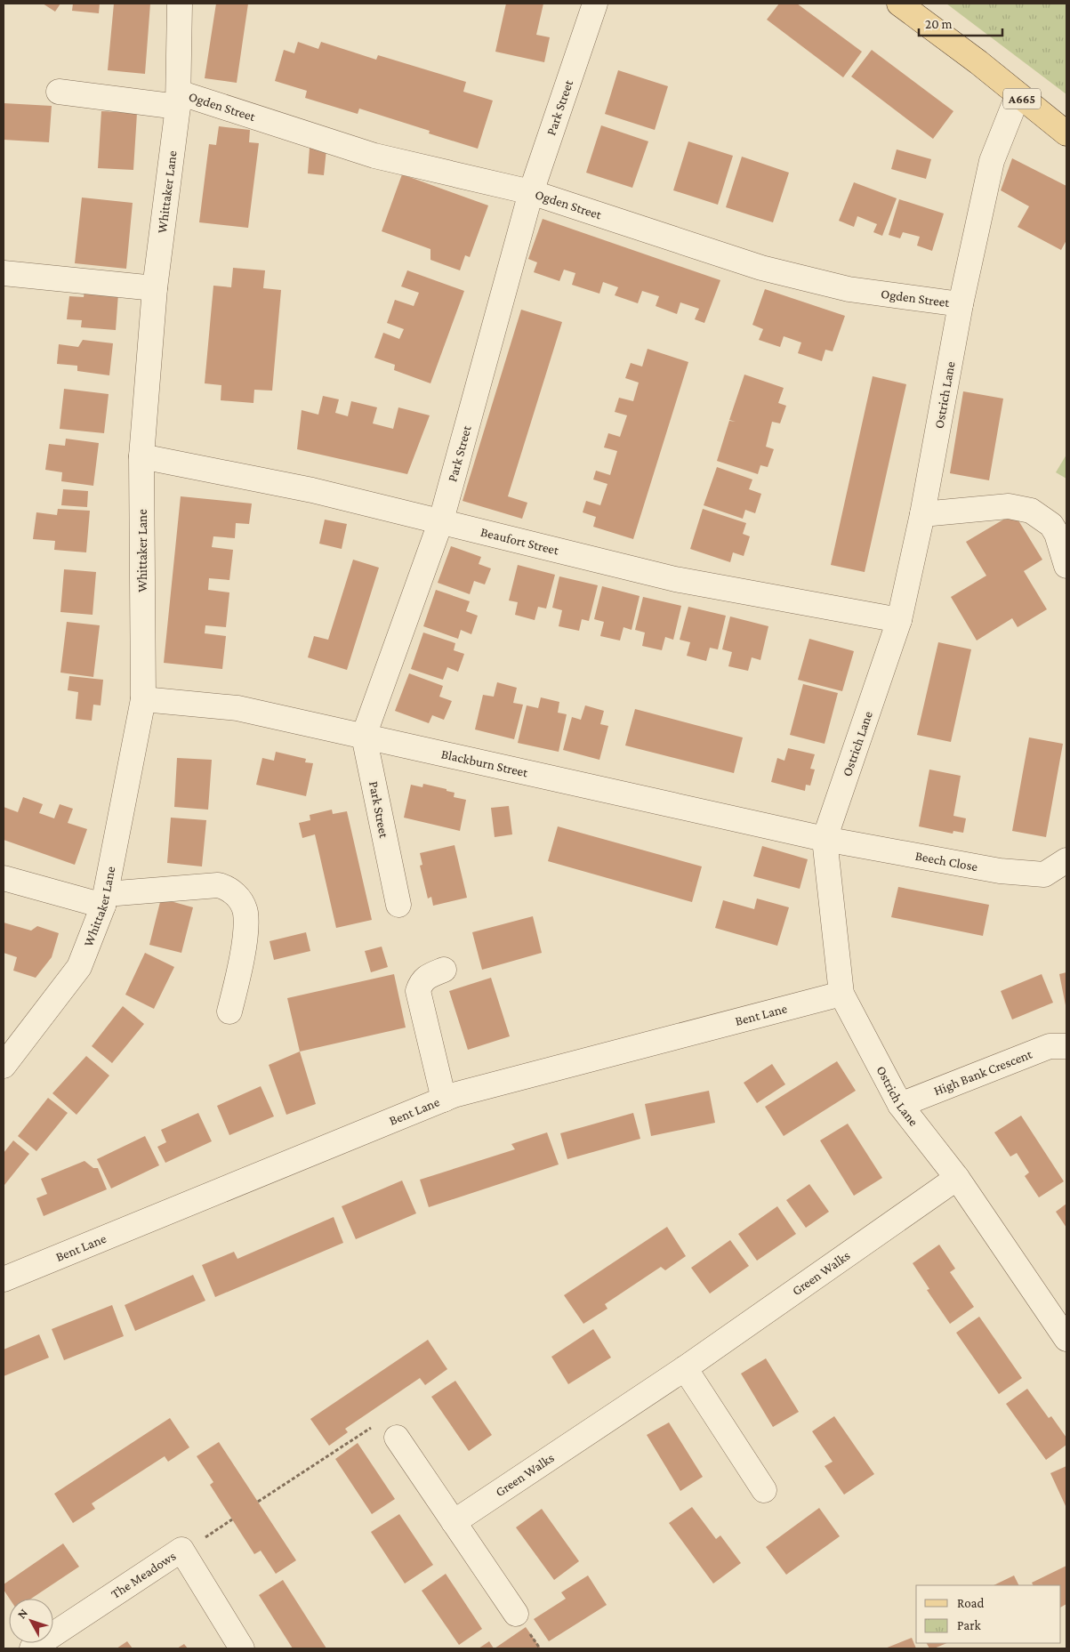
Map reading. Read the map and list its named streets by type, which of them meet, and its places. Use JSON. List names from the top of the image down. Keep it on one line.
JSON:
{"streets":{"main road":["A665"],"street":["Ogden Street","Park Street","Whittaker Lane","Ostrich Lane","Beaufort Street","Blackburn Street","Beech Close","Bent Lane","High Bank Crescent","Green Walks","The Meadows"]},"crossings":[["A665","Ostrich Lane"],["Ogden Street","Park Street"],["Ogden Street","Whittaker Lane"],["Ogden Street","Ostrich Lane"],["Park Street","Beaufort Street"],["Park Street","Blackburn Street"],["Whittaker Lane","Beaufort Street"],["Whittaker Lane","Blackburn Street"],["Ostrich Lane","Beaufort Street"],["Ostrich Lane","Blackburn Street"],["Ostrich Lane","Beech Close"],["Ostrich Lane","Bent Lane"],["Ostrich Lane","High Bank Crescent"],["Ostrich Lane","Green Walks"],["Blackburn Street","Beech Close"]],"legend":["Road","Park"],"scale_bar":"20 m","north":"top left"}
